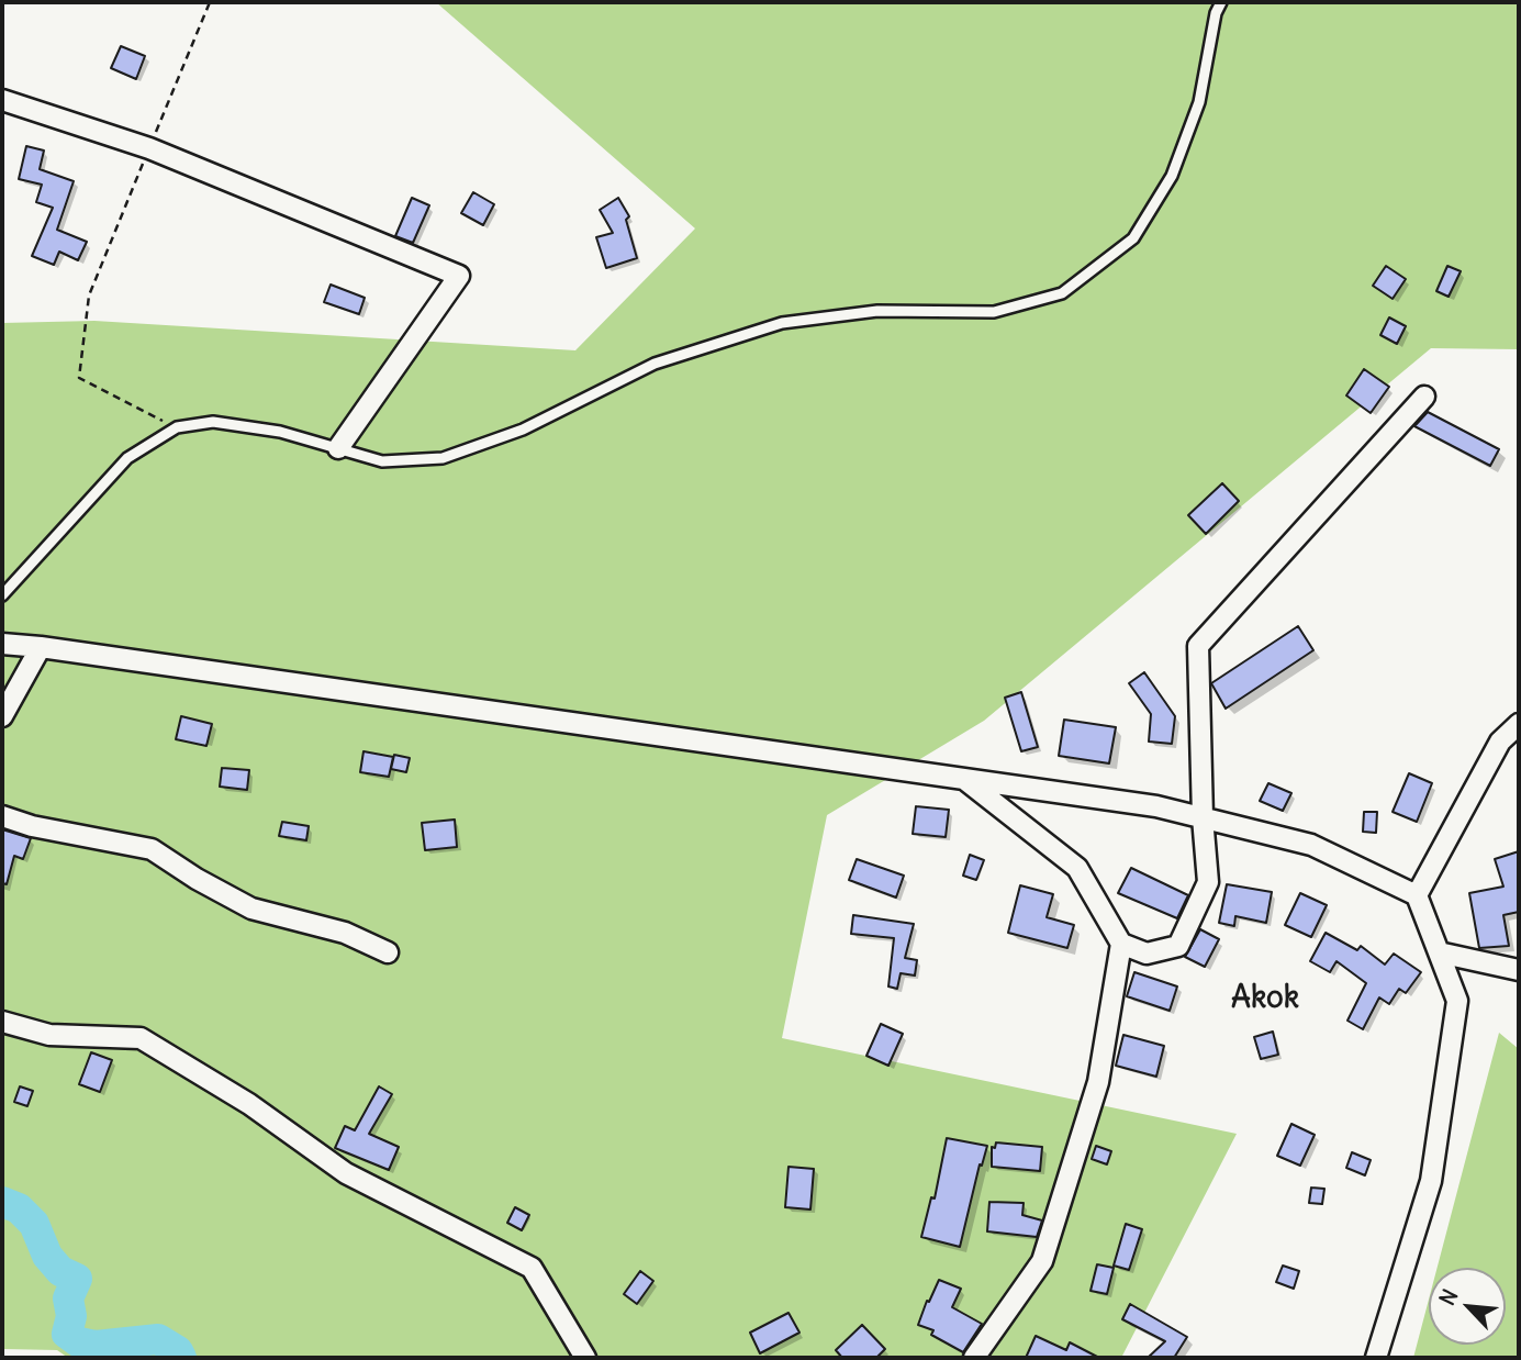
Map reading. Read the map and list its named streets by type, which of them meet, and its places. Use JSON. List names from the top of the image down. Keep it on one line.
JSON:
{"districts":["Akok"],"north":"top left"}
